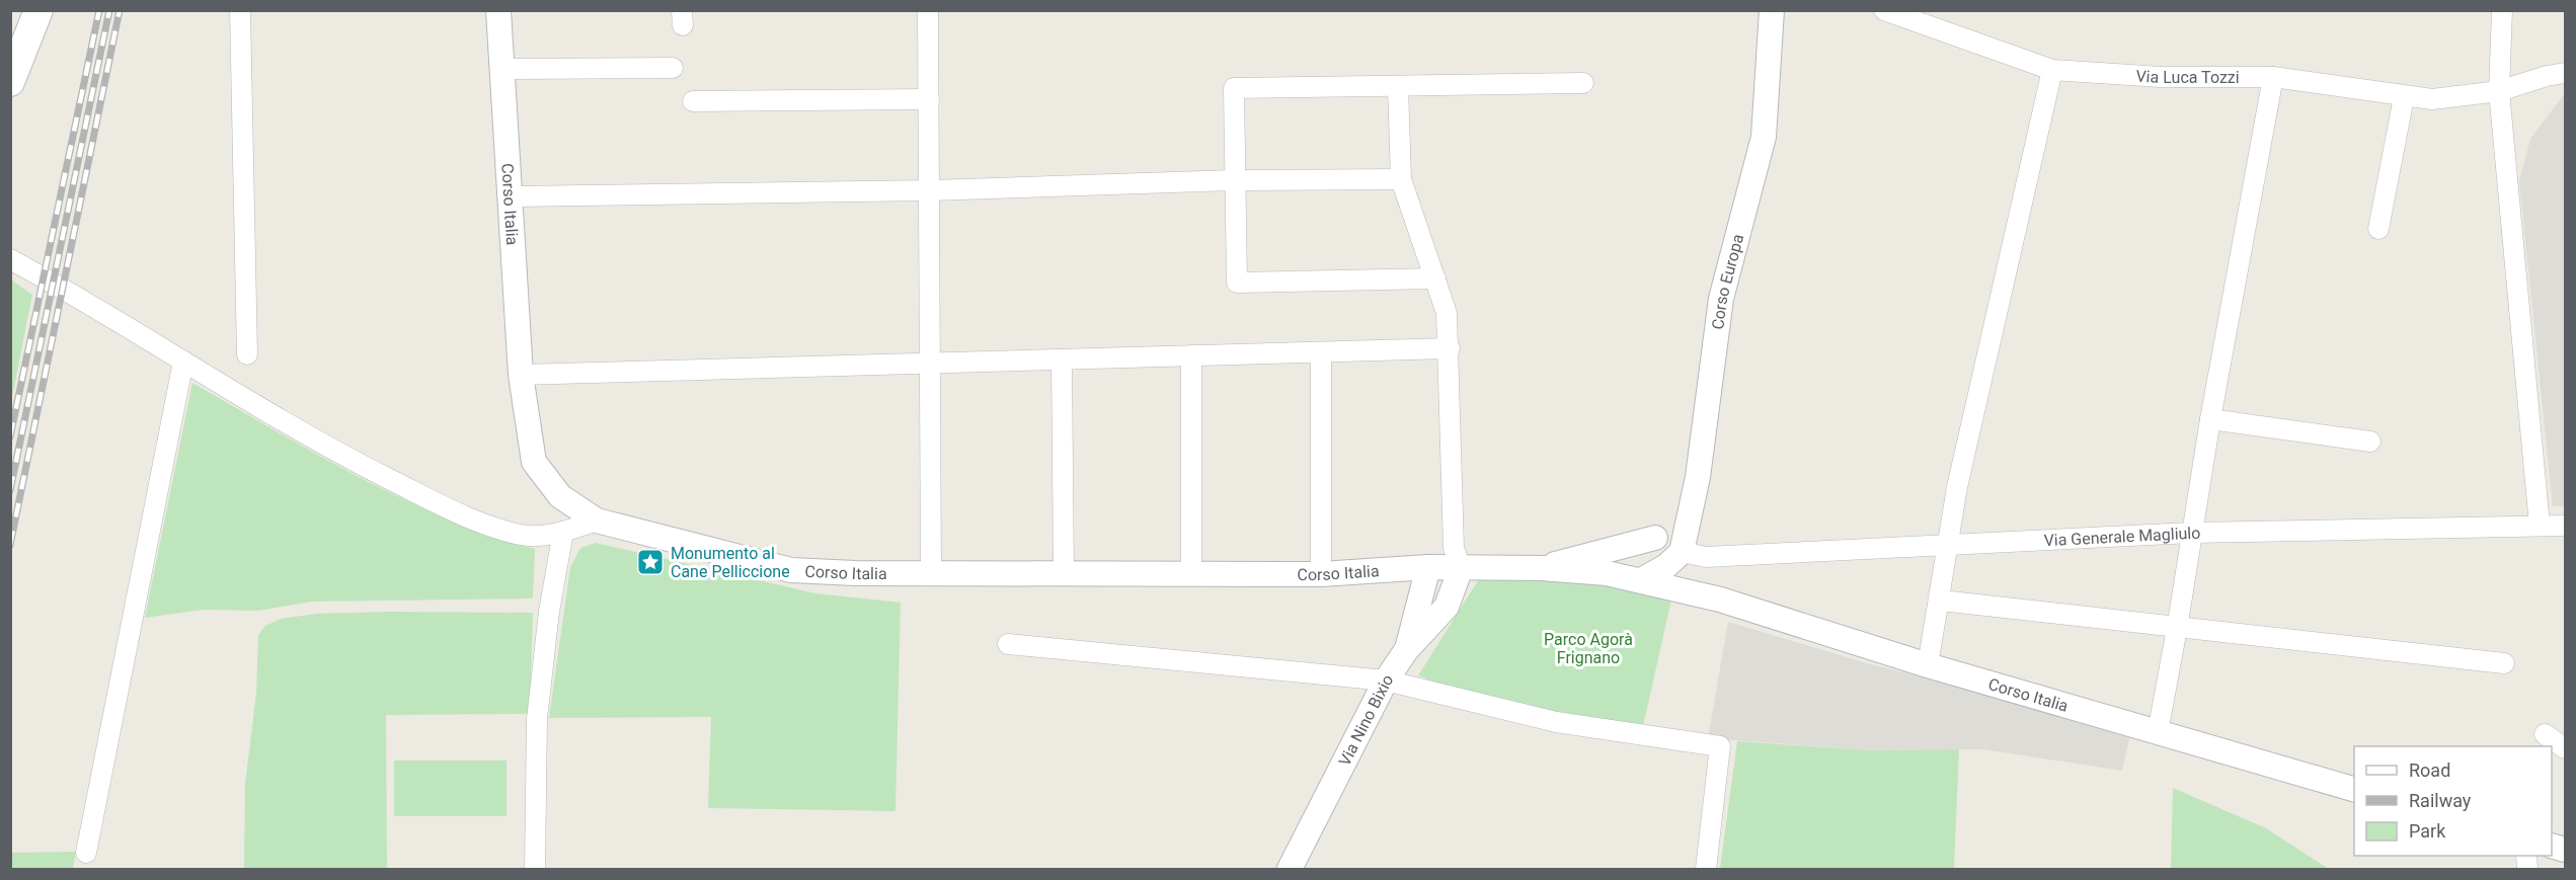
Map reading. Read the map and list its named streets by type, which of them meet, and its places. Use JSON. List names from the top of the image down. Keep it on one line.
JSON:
{"streets":{"street":["Via Luca Tozzi","Corso Italia","Corso Europa","Via Generale Magliulo","Via Nino Bixio"]},"crossings":[["Corso Italia","Via Nino Bixio"]],"parks":["Parco Agorà Frignano"],"places":{"place":["Monumento al Cane Pelliccione"]},"legend":["Road","Railway","Park"]}
